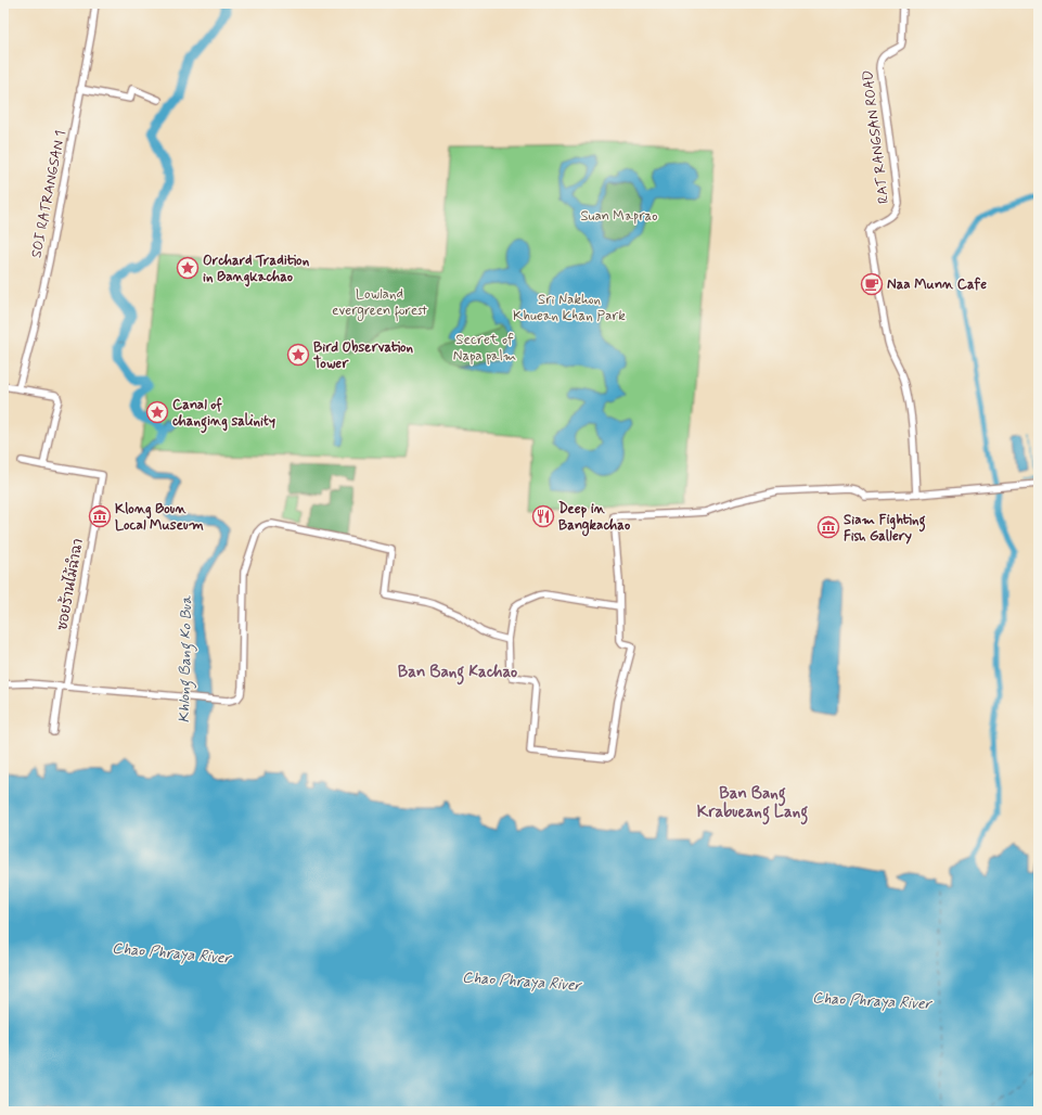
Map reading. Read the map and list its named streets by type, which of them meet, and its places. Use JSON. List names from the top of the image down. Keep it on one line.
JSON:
{"streets":{"street":["RAT RANGSAN ROAD","SOI RATRANGSAN 1","ซอยร้านไม้ฉำฉา"]},"districts":["Ban Bang Kachao","Ban Bang Krabueang Lang"],"water":["Khlong Bang Ko Bua","Chao Phraya River"],"parks":["Suan Maprao","Lowland evergreen forest","Sri Nakhon Khuean Khan Park","Secret of Napa palm"],"places":{"place":["Orchard Tradition in Bangkachao","Bird Observation Tower","Canal of changing salinity"],"cafe":["Naa Munn Cafe"],"museum":["Klong Boun Local Museum","Siam Fighting Fish Gallery"],"restaurant":["Deep in Bangkachao"]}}
